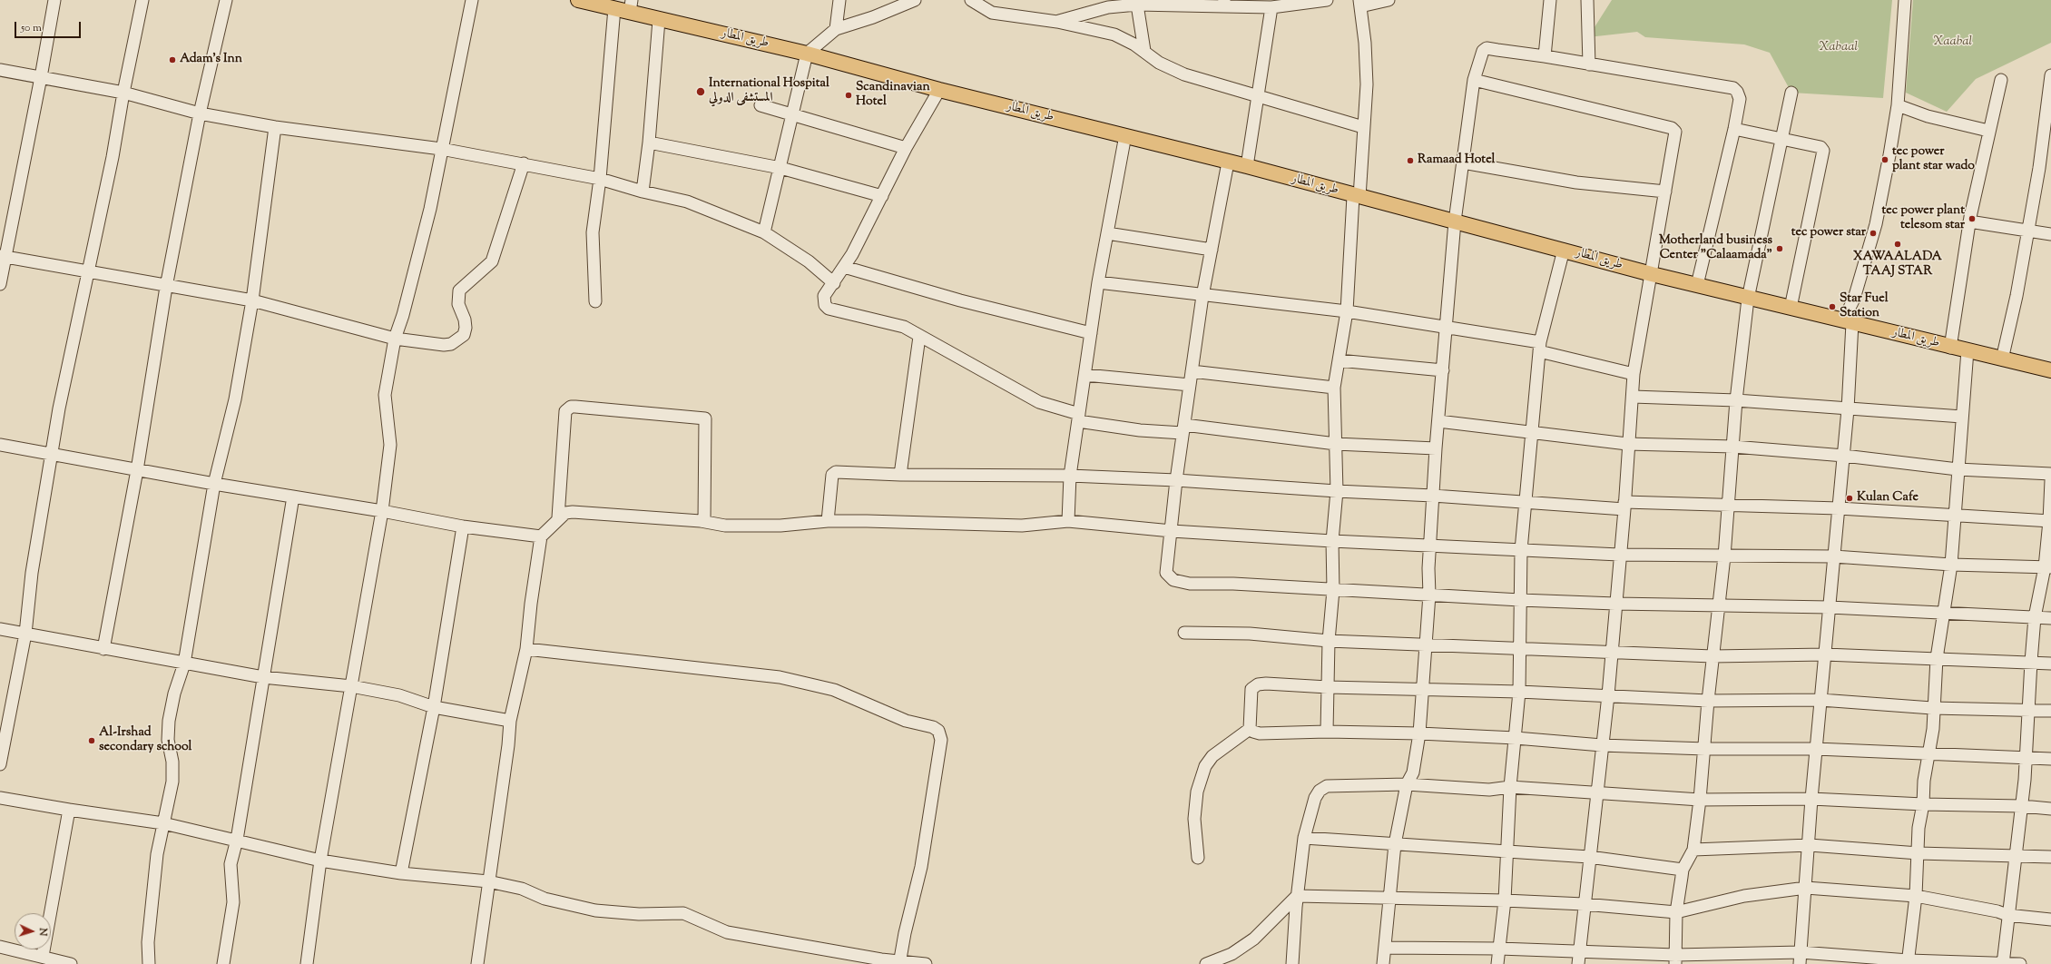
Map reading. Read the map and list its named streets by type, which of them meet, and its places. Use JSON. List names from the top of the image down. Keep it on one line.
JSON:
{"streets":{"main road":["طريق المطار"]},"parks":["Xaabal","Xabaal"],"places":["Adam's Inn","International Hospital المستشفى الدولي","Scandinavian Hotel","tec power plant star wado","Ramaad Hotel","tec power plant telesom star","tec power star","XAWAALADA TAAJ STAR","Motherland business Center \"Calaamada\"","Star Fuel Station","Kulan Cafe","Al-Irshad secondary school"],"scale_bar":"50 m","north":"right"}
